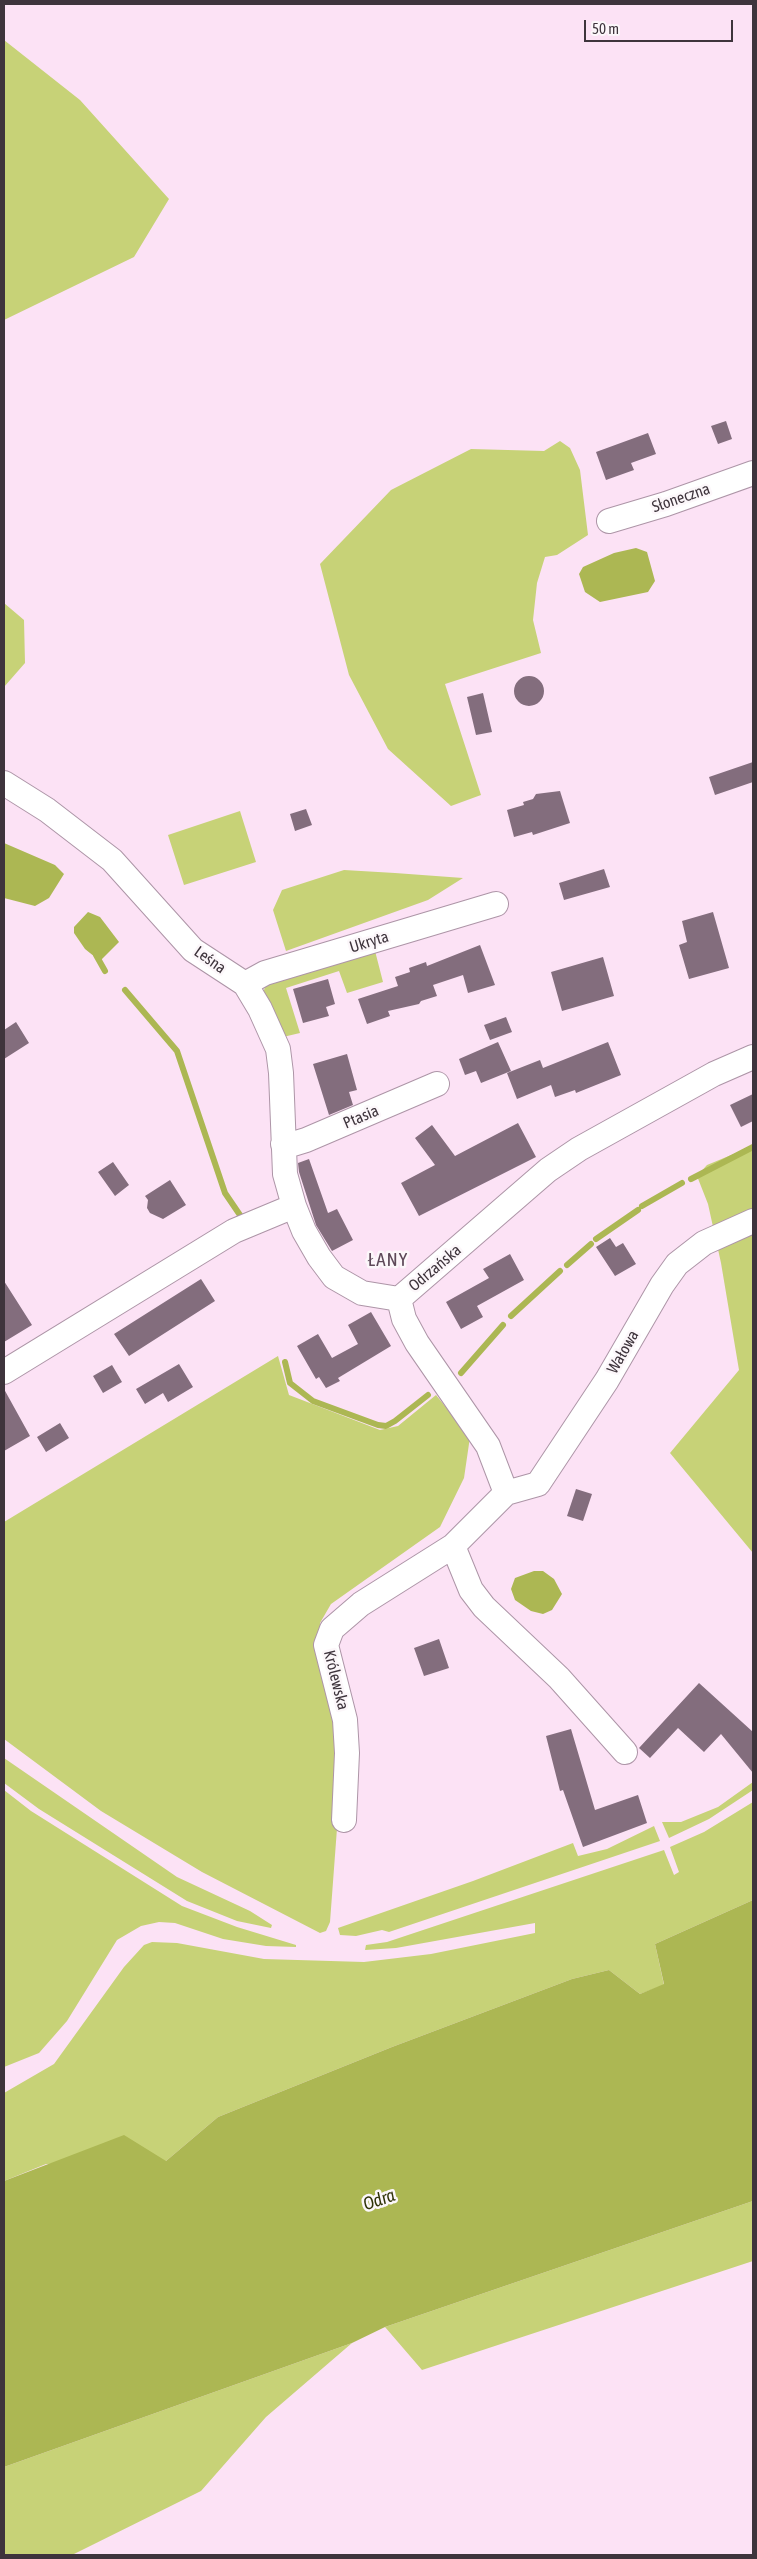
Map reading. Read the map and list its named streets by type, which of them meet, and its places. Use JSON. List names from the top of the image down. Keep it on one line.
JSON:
{"streets":{"street":["Słoneczna","Ukryta","Leśna","Ptasia","Odrzańska","Wałowa","Królewska"]},"crossings":[["Ukryta","Leśna"],["Leśna","Ptasia"],["Leśna","Odrzańska"],["Wałowa","Królewska"]],"districts":["ŁANY"],"water":["Odra"],"scale_bar":"50 m"}
